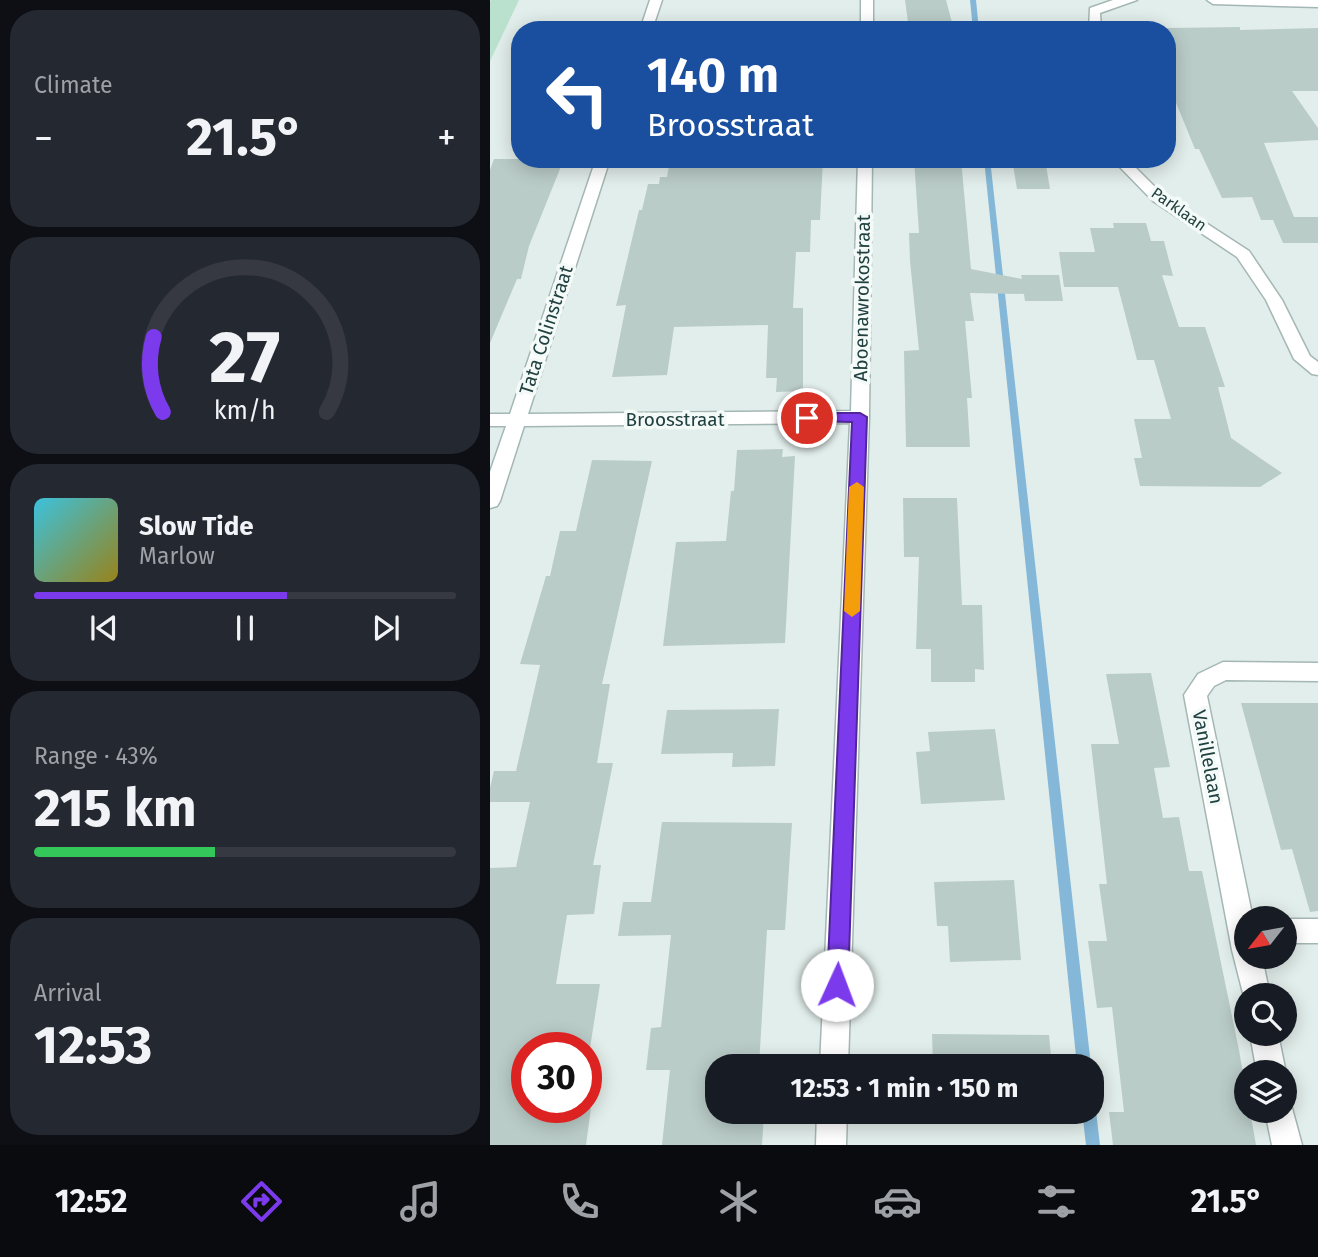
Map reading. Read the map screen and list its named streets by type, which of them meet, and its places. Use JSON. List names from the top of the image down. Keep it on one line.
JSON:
{"streets":{"street":["Parklaan","Aboenawrokostraat","Tata Colinstraat","Broosstraat","Vanillelaan"]},"crossings":[["Aboenawrokostraat","Broosstraat"],["Tata Colinstraat","Broosstraat"]],"north":"bottom left","page":{"tile":["Climate",["Range · 43%","215 km"],["Arrival","12:53"]],"turn":["140 m","Broosstraat"],"heat":["−","21.5°","+"],"song":["Slow Tide","Marlow"],"limit":"30","trip":"12:53 · 1 min · 150 m","tabs":["12:52","21.5°"],"gauge":["27","km/h"]}}
